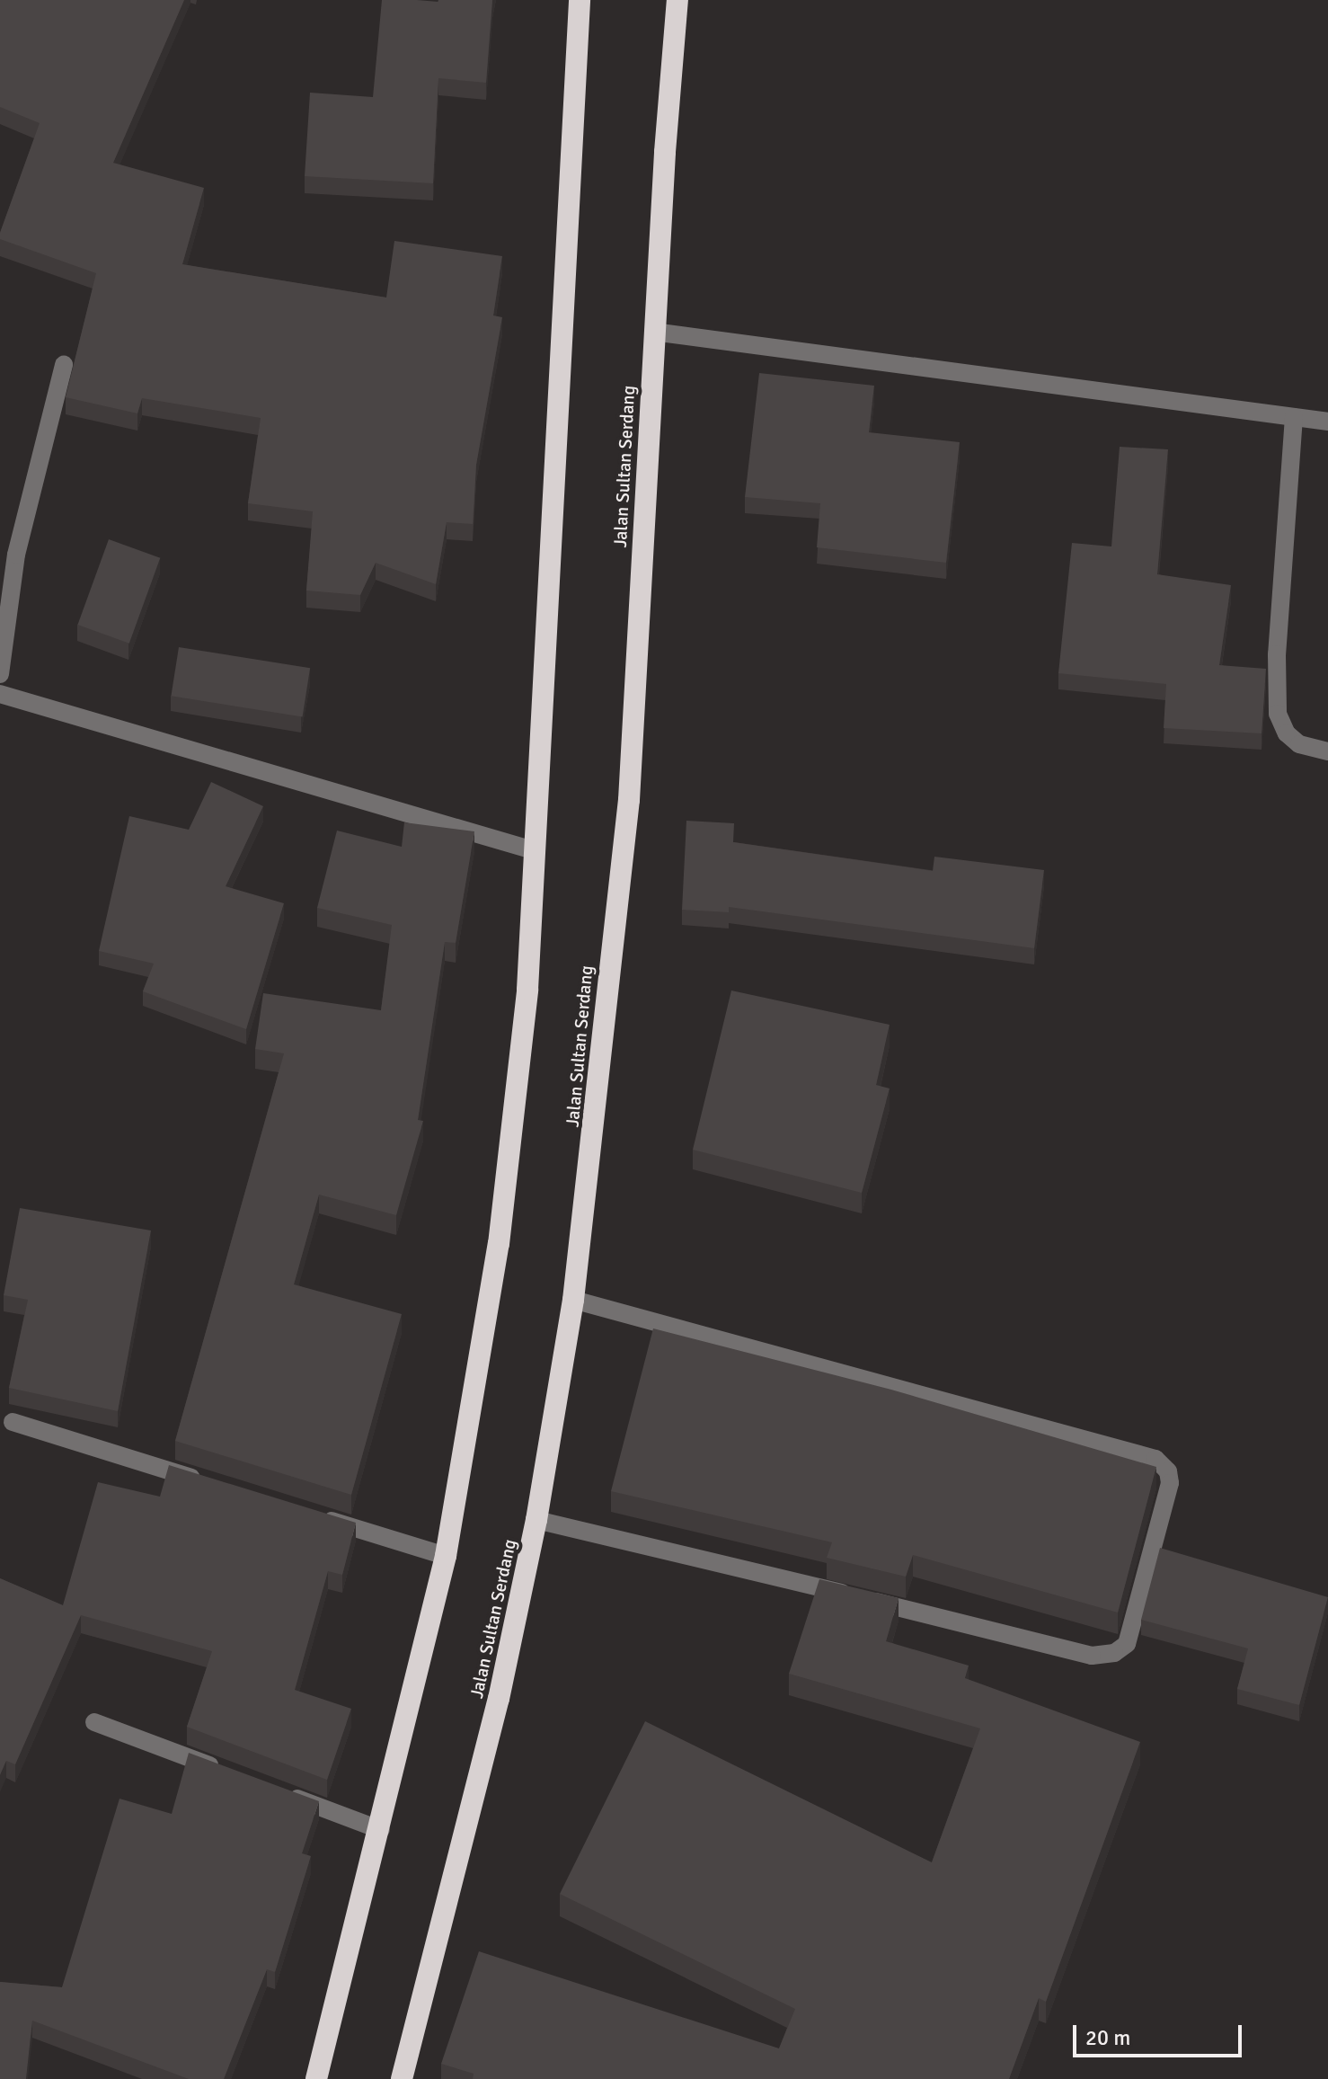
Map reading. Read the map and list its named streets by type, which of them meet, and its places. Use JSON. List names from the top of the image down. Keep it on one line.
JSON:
{"streets":{"highway":["Jalan Sultan Serdang"]},"scale_bar":"20 m"}
